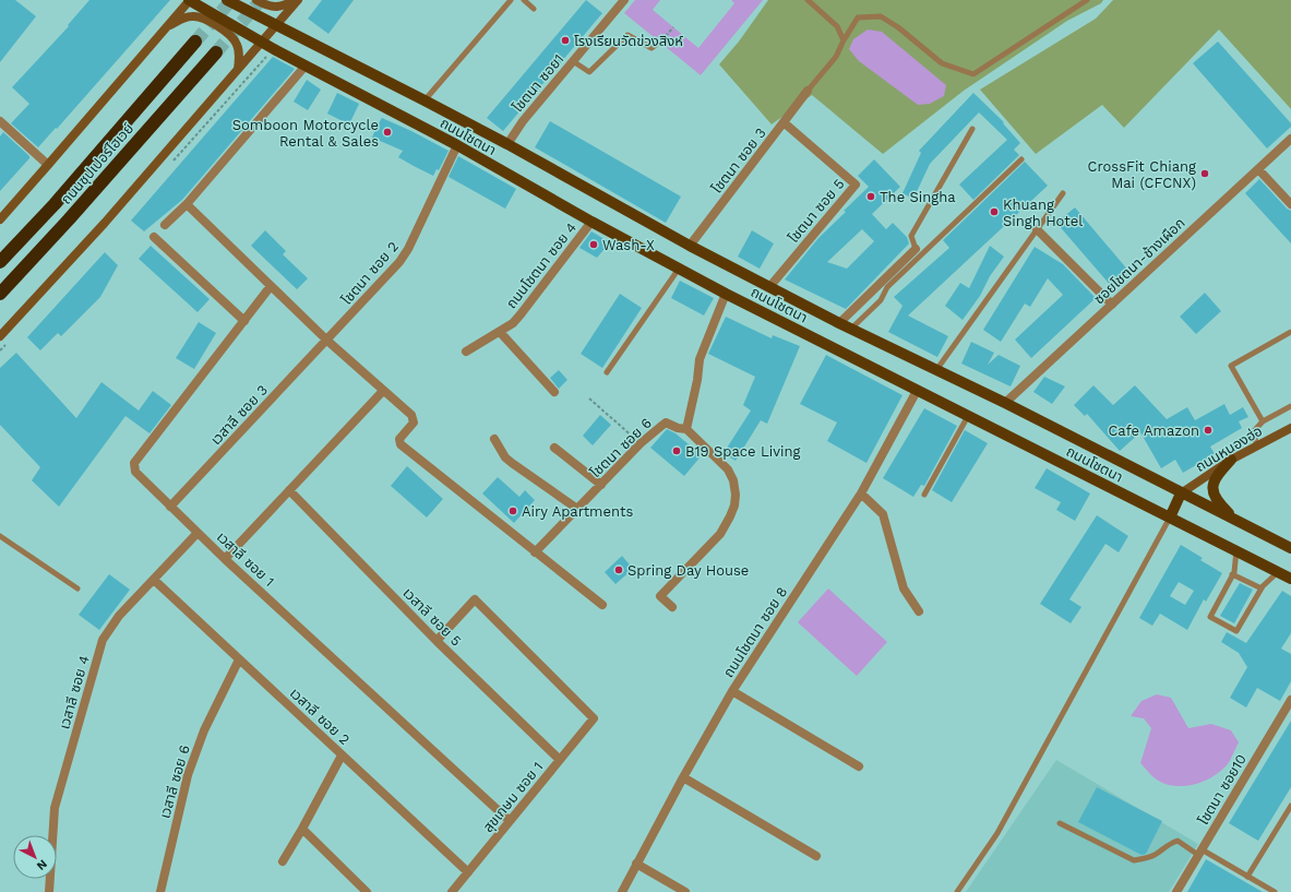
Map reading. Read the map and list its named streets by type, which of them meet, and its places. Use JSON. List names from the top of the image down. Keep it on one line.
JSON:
{"streets":{"highway":["ถนนซุปเปอร์ไฮเวย์"],"main road":["ถนนโชตนา","ถนนหนองฮ่อ"],"street":["โชตนา ซอย1","โชตนา ซอย 3","โชตนา ซอย 5","ซอยโชตนา-ช้างเผือก","ถนนโชตนา ซอย 4","โชตนา ซอย 2","เวสาลี ซอย 3","โชตนา ซอย 6","เวสาลี ซอย 1","เวสาลี ซอย 5","ถนนโชตนา ซอย 8","เวสาลี ซอย 4","เวสาลี ซอย 2","เวสาลี ซอย 6","โชตนา ซอย10","สุขเกษม ซอย 1"]},"crossings":[["โชตนา ซอย1","ถนนโชตนา"],["ถนนโชตนา","โชตนา ซอย 3"],["ถนนโชตนา","โชตนา ซอย 5"],["ถนนโชตนา","ซอยโชตนา-ช้างเผือก"],["ถนนโชตนา","ถนนโชตนา ซอย 4"],["ถนนโชตนา","โชตนา ซอย 2"],["ถนนโชตนา","ถนนหนองฮ่อ"],["ถนนโชตนา","ถนนโชตนา ซอย 8"],["โชตนา ซอย 3","โชตนา ซอย 5"],["โชตนา ซอย 2","เวสาลี ซอย 3"],["เวสาลี ซอย 3","เวสาลี ซอย 1"],["เวสาลี ซอย 1","เวสาลี ซอย 4"],["เวสาลี ซอย 1","สุขเกษม ซอย 1"],["เวสาลี ซอย 5","สุขเกษม ซอย 1"],["เวสาลี ซอย 4","เวสาลี ซอย 2"],["เวสาลี ซอย 2","เวสาลี ซอย 6"],["เวสาลี ซอย 2","สุขเกษม ซอย 1"]],"places":["โรงเรียนวัดข่วงสิงห์","Somboon Motorcycle Rental & Sales","CrossFit Chiang Mai (CFCNX)","The Singha","Khuang Singh Hotel","Wash-X","Cafe Amazon","B19 Space Living","Airy Apartments","Spring Day House"],"north":"bottom right"}
